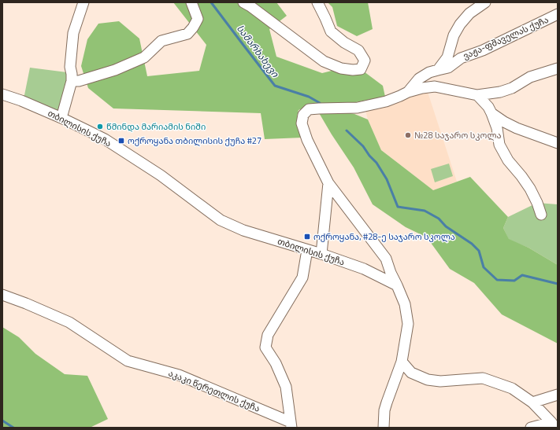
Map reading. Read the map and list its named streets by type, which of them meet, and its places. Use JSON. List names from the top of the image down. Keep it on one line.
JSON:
{"streets":{"street":["ვაჟა-ფშაველას ქუჩა","თბილისის ქუჩა","აკაკი წერეთლის ქუჩა"]},"water":["სამარხახევი"],"places":{"other":["წმინდა მარიამის ნიში","№28 საჯარო სკოლა"],"transit":["ოქროყანა თბილისის ქუჩა #27","ოქროყანა, #28-ე საჯარო სკოლა"]}}
